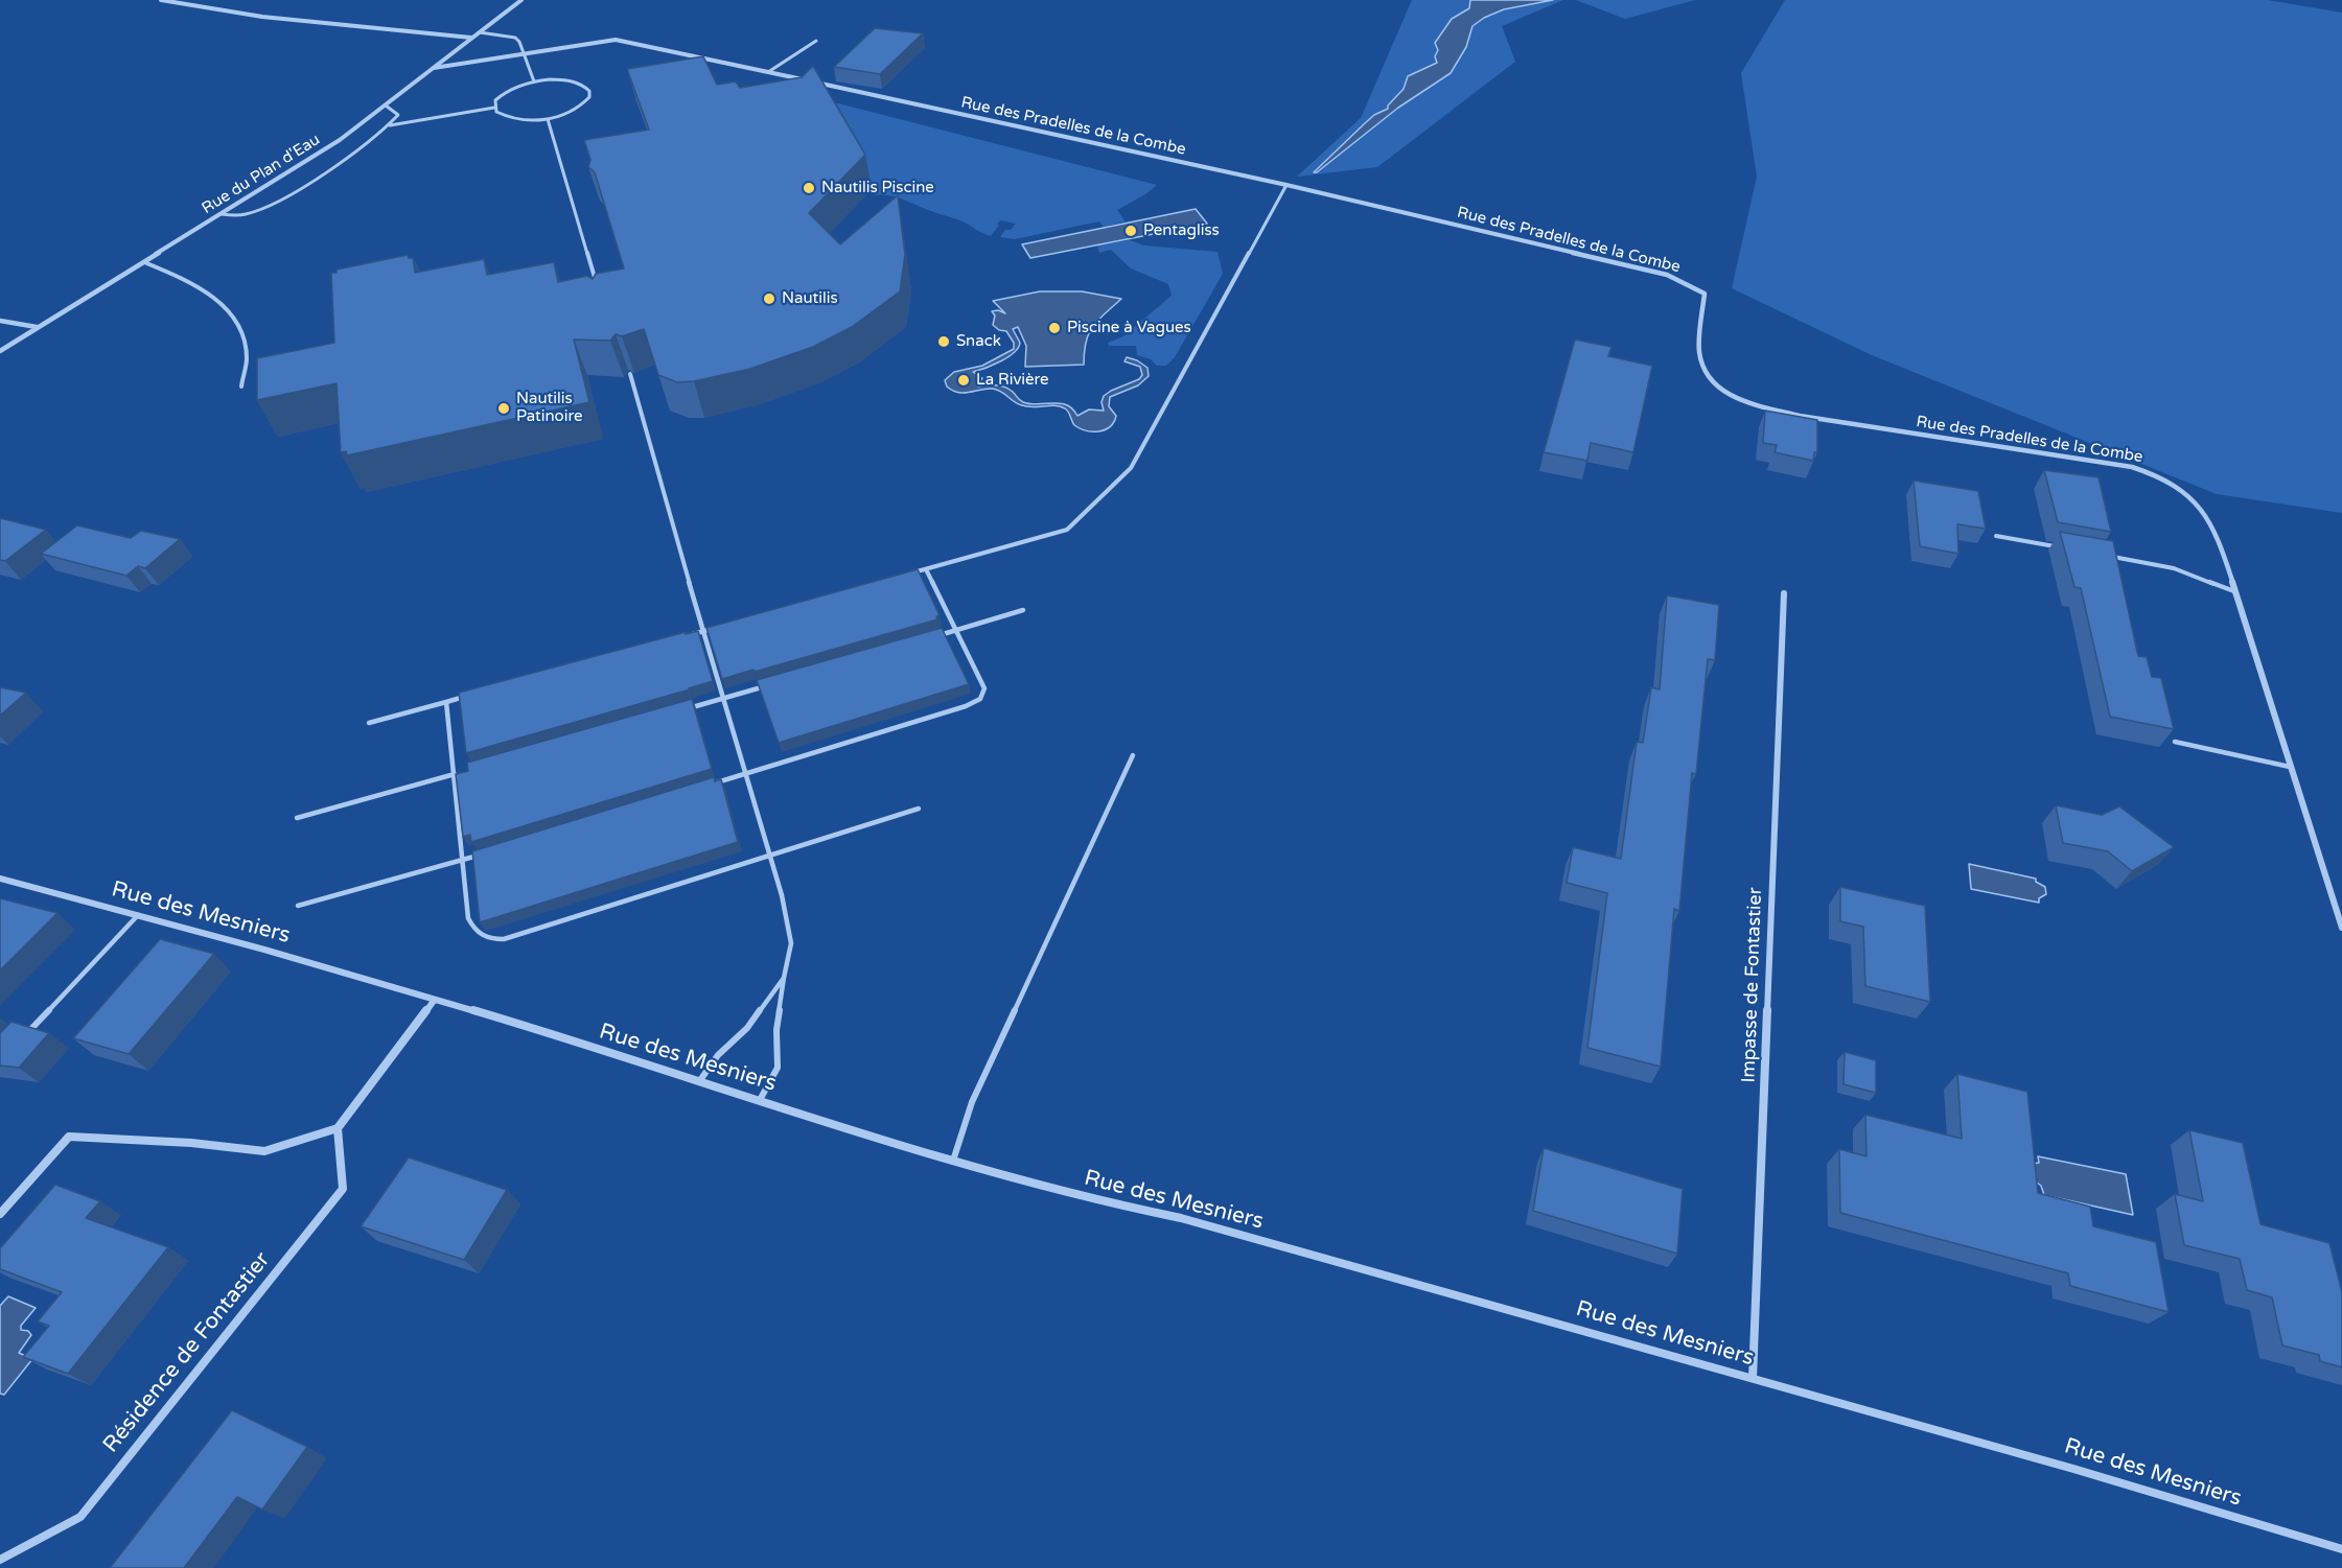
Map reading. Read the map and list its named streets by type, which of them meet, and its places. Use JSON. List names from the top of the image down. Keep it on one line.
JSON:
{"streets":{"street":["Rue des Pradelles de la Combe","Rue du Plan d'Eau","Rue des Mesniers","Impasse de Fontastier","Résidence de Fontastier"]},"crossings":[["Rue des Pradelles de la Combe","Rue du Plan d'Eau"],["Rue des Mesniers","Impasse de Fontastier"]],"places":["Nautilis Piscine","Pentagliss","Nautilis","Piscine à Vagues","Snack","La Rivière","Nautilis Patinoire"]}
